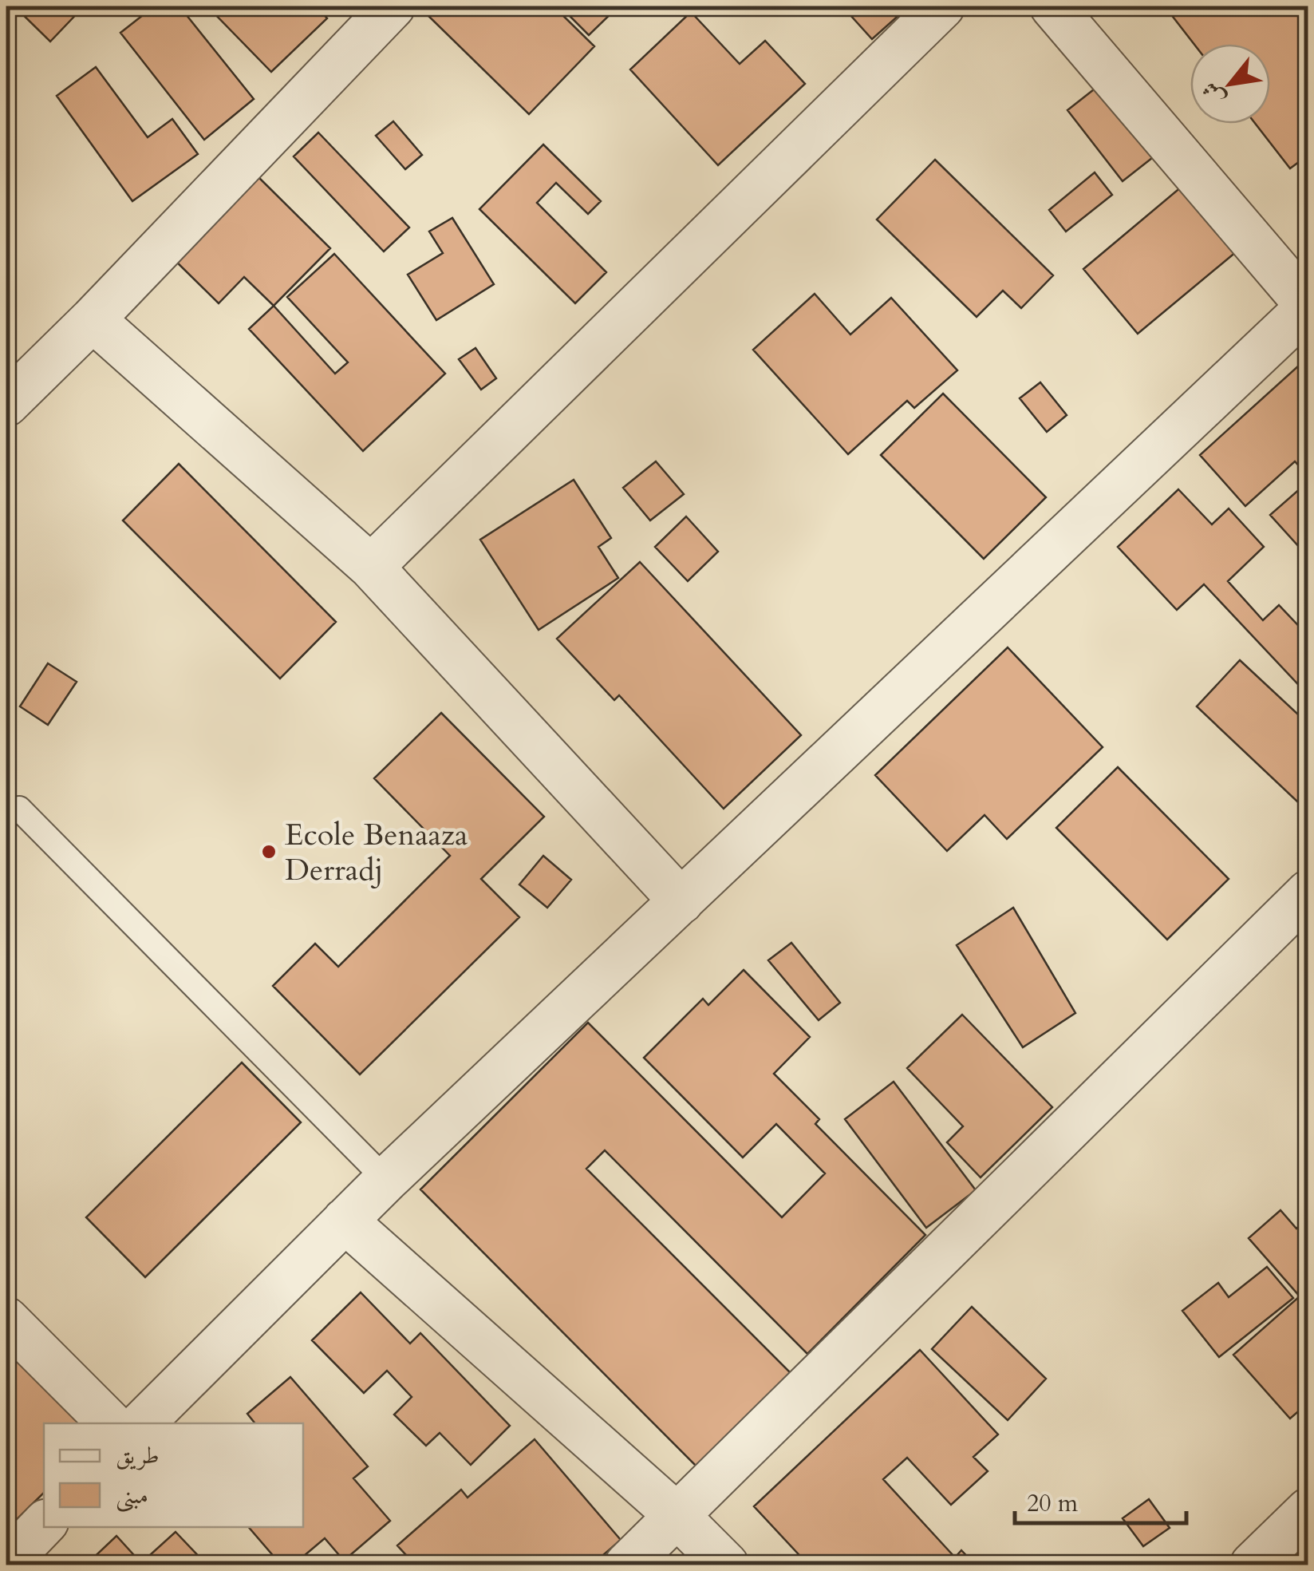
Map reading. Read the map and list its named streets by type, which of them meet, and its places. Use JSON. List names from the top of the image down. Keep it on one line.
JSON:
{"places":["Ecole Benaaza Derradj"],"legend":["طريق","مبنى"],"scale_bar":"20 m","north":"bottom left"}
